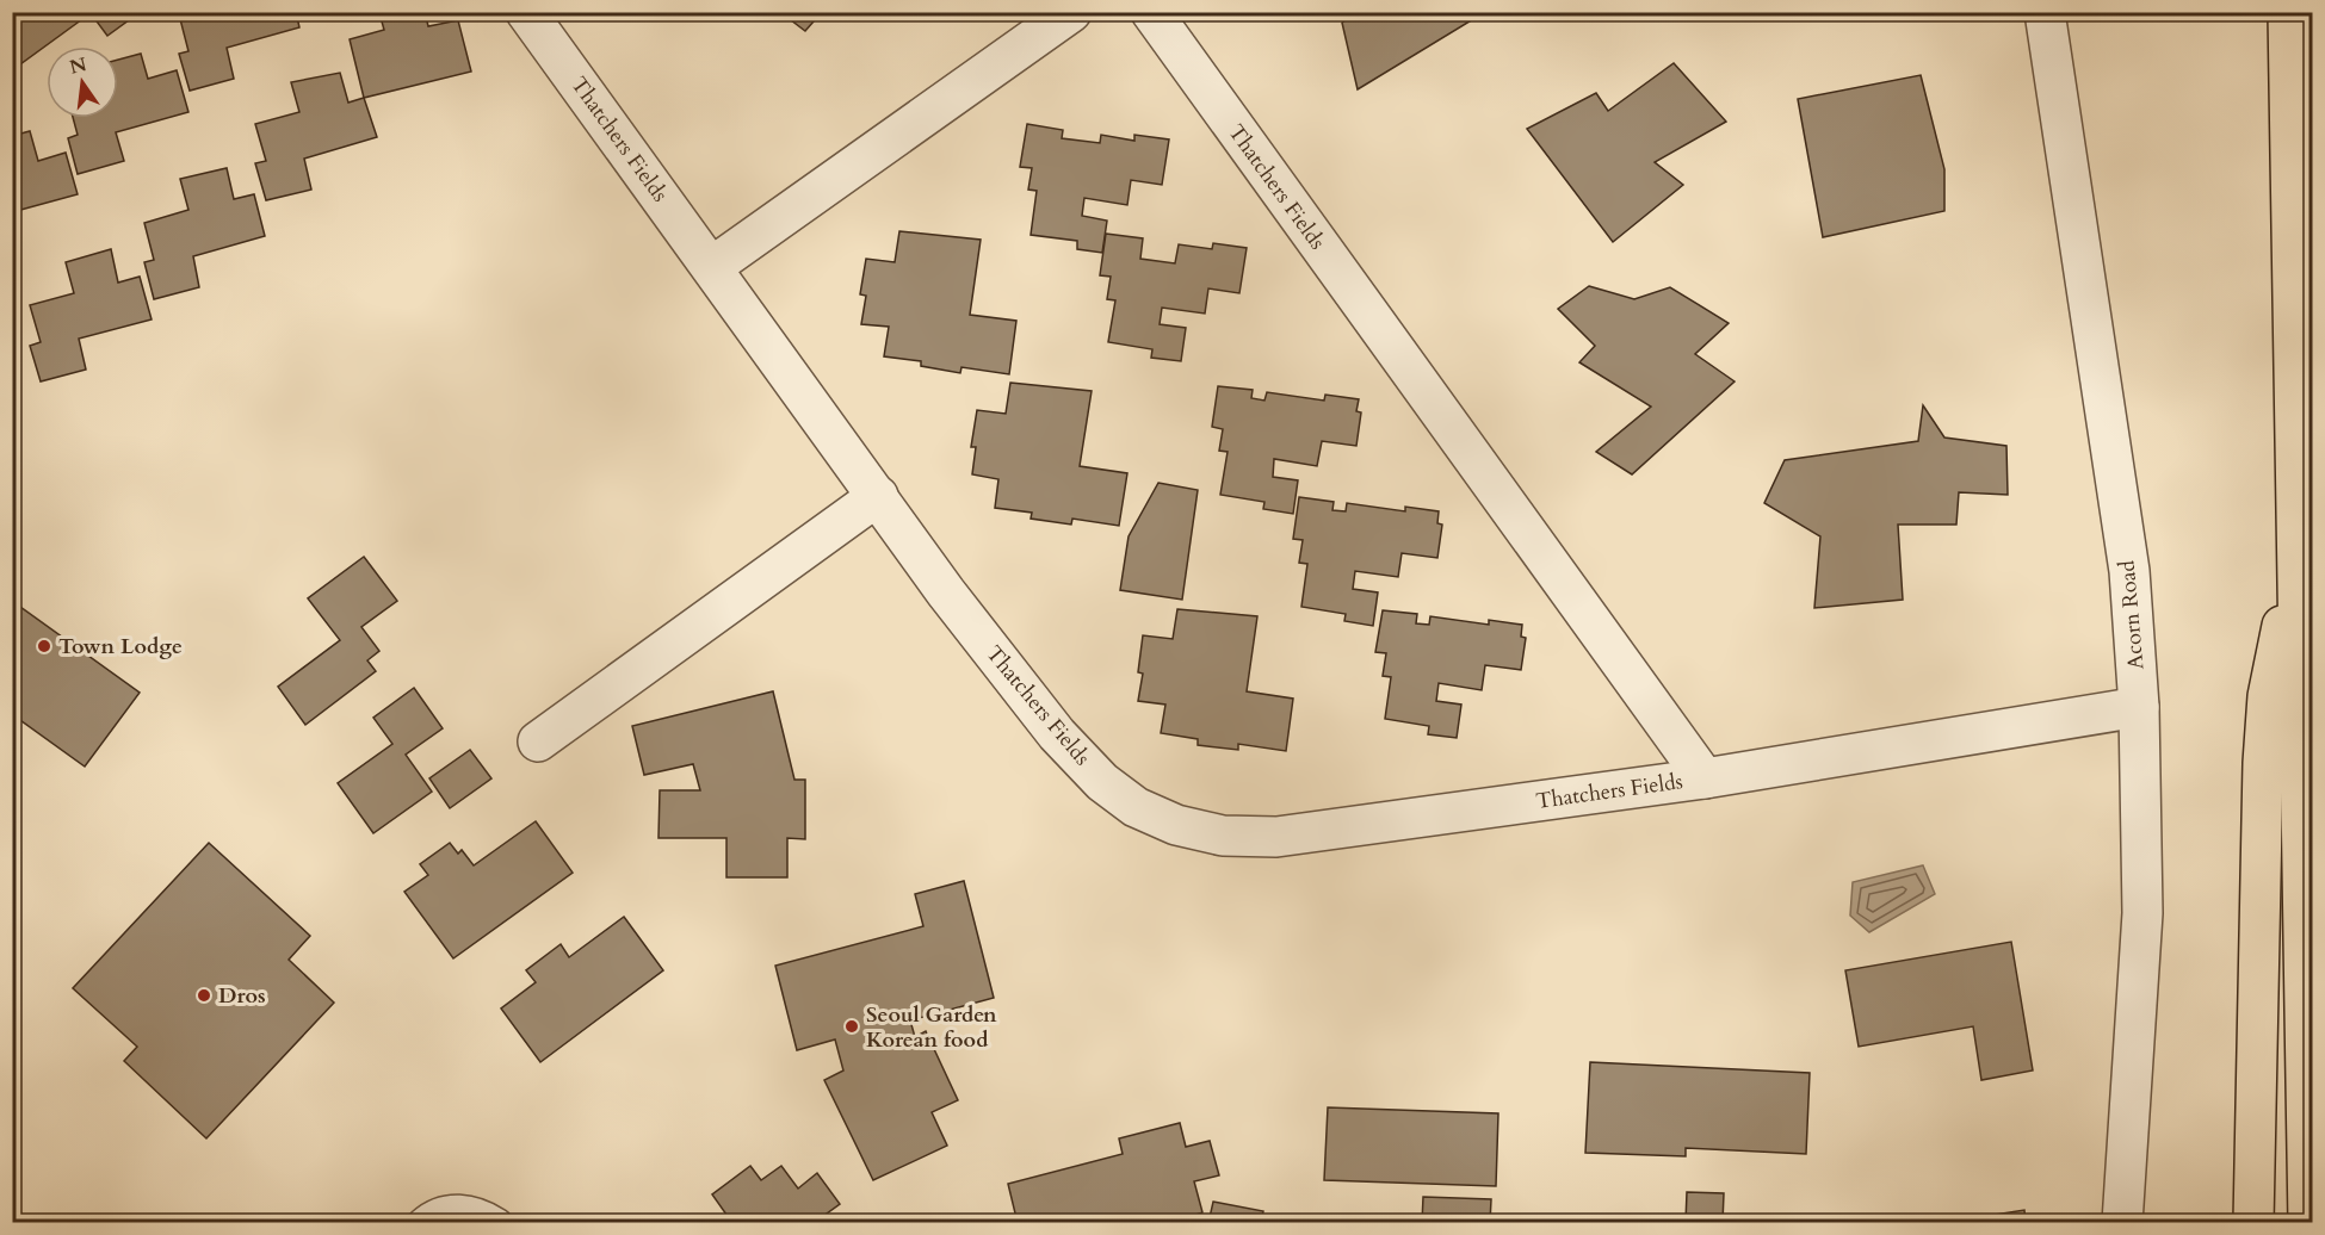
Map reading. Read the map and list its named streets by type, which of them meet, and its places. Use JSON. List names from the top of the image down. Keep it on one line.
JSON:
{"streets":{"street":["Thatchers Fields","Acorn Road"]},"crossings":[["Thatchers Fields","Acorn Road"]],"places":["Town Lodge","Dros","Seoul Garden Korean food"],"north":"top"}
